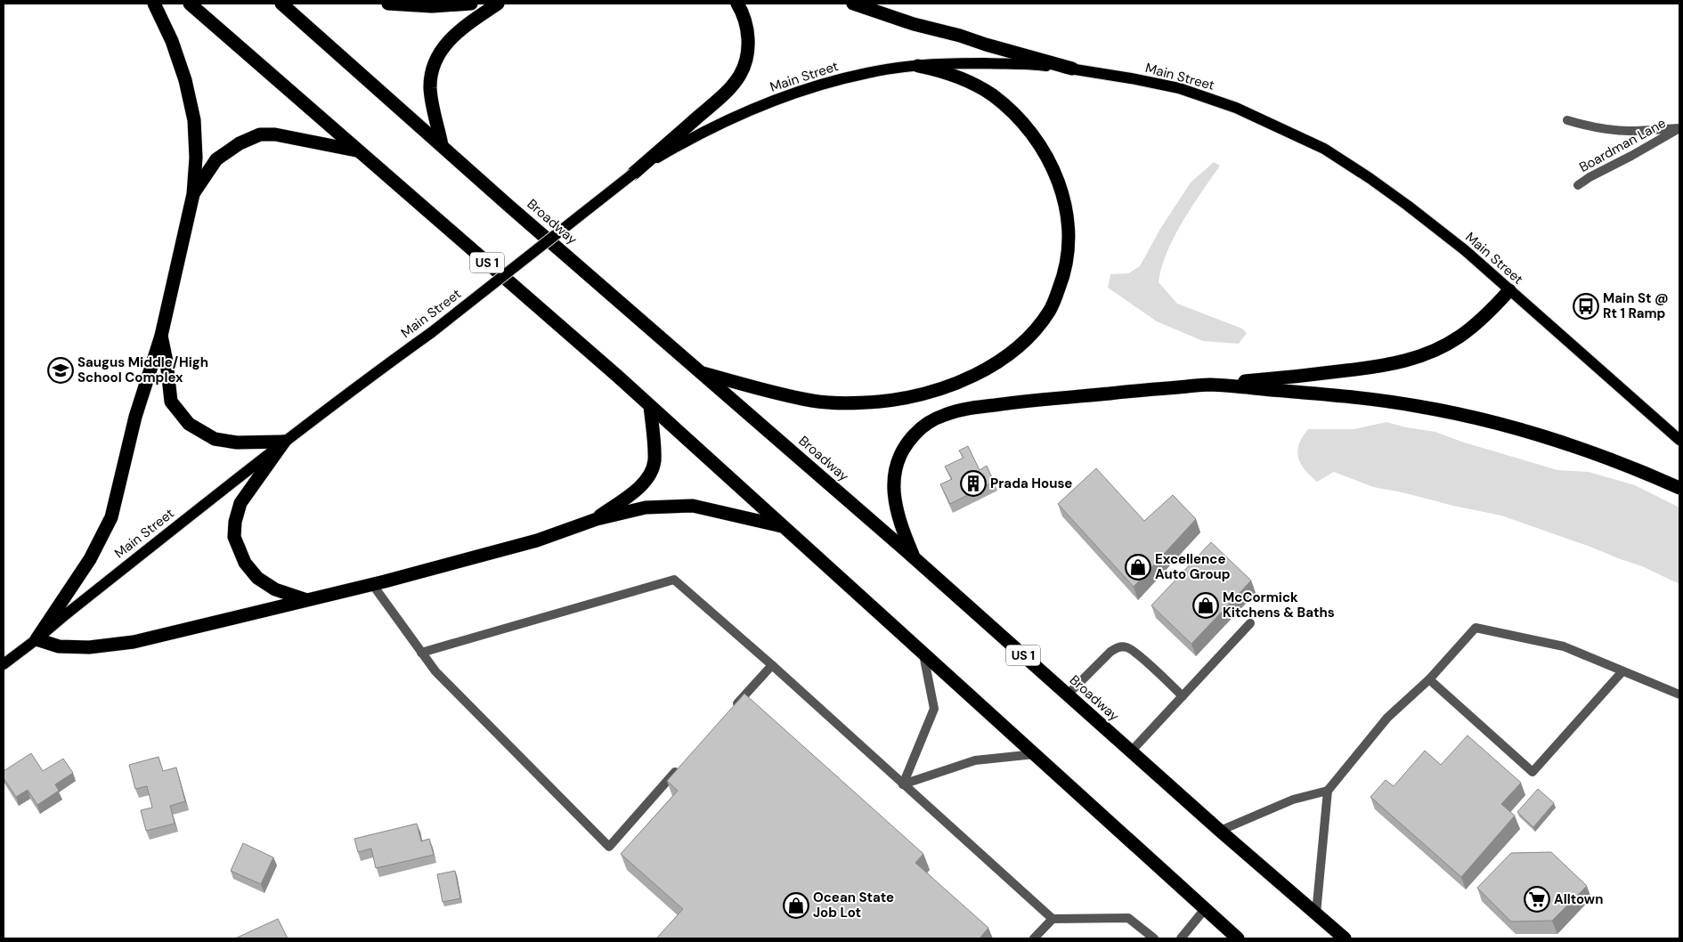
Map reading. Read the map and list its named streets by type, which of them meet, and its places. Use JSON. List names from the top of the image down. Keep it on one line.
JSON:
{"streets":{"highway":["Broadway","US 1"],"main road":["Main Street"],"street":["Boardman Lane"]},"places":{"bus stop":["Main St @ Rt 1 Ramp"],"school or university":["Saugus Middle/High School Complex"],"building":["Prada House"],"shop":["Excellence Auto Group","McCormick Kitchens & Baths","Ocean State Job Lot"],"supermarket":["Alltown"]}}
